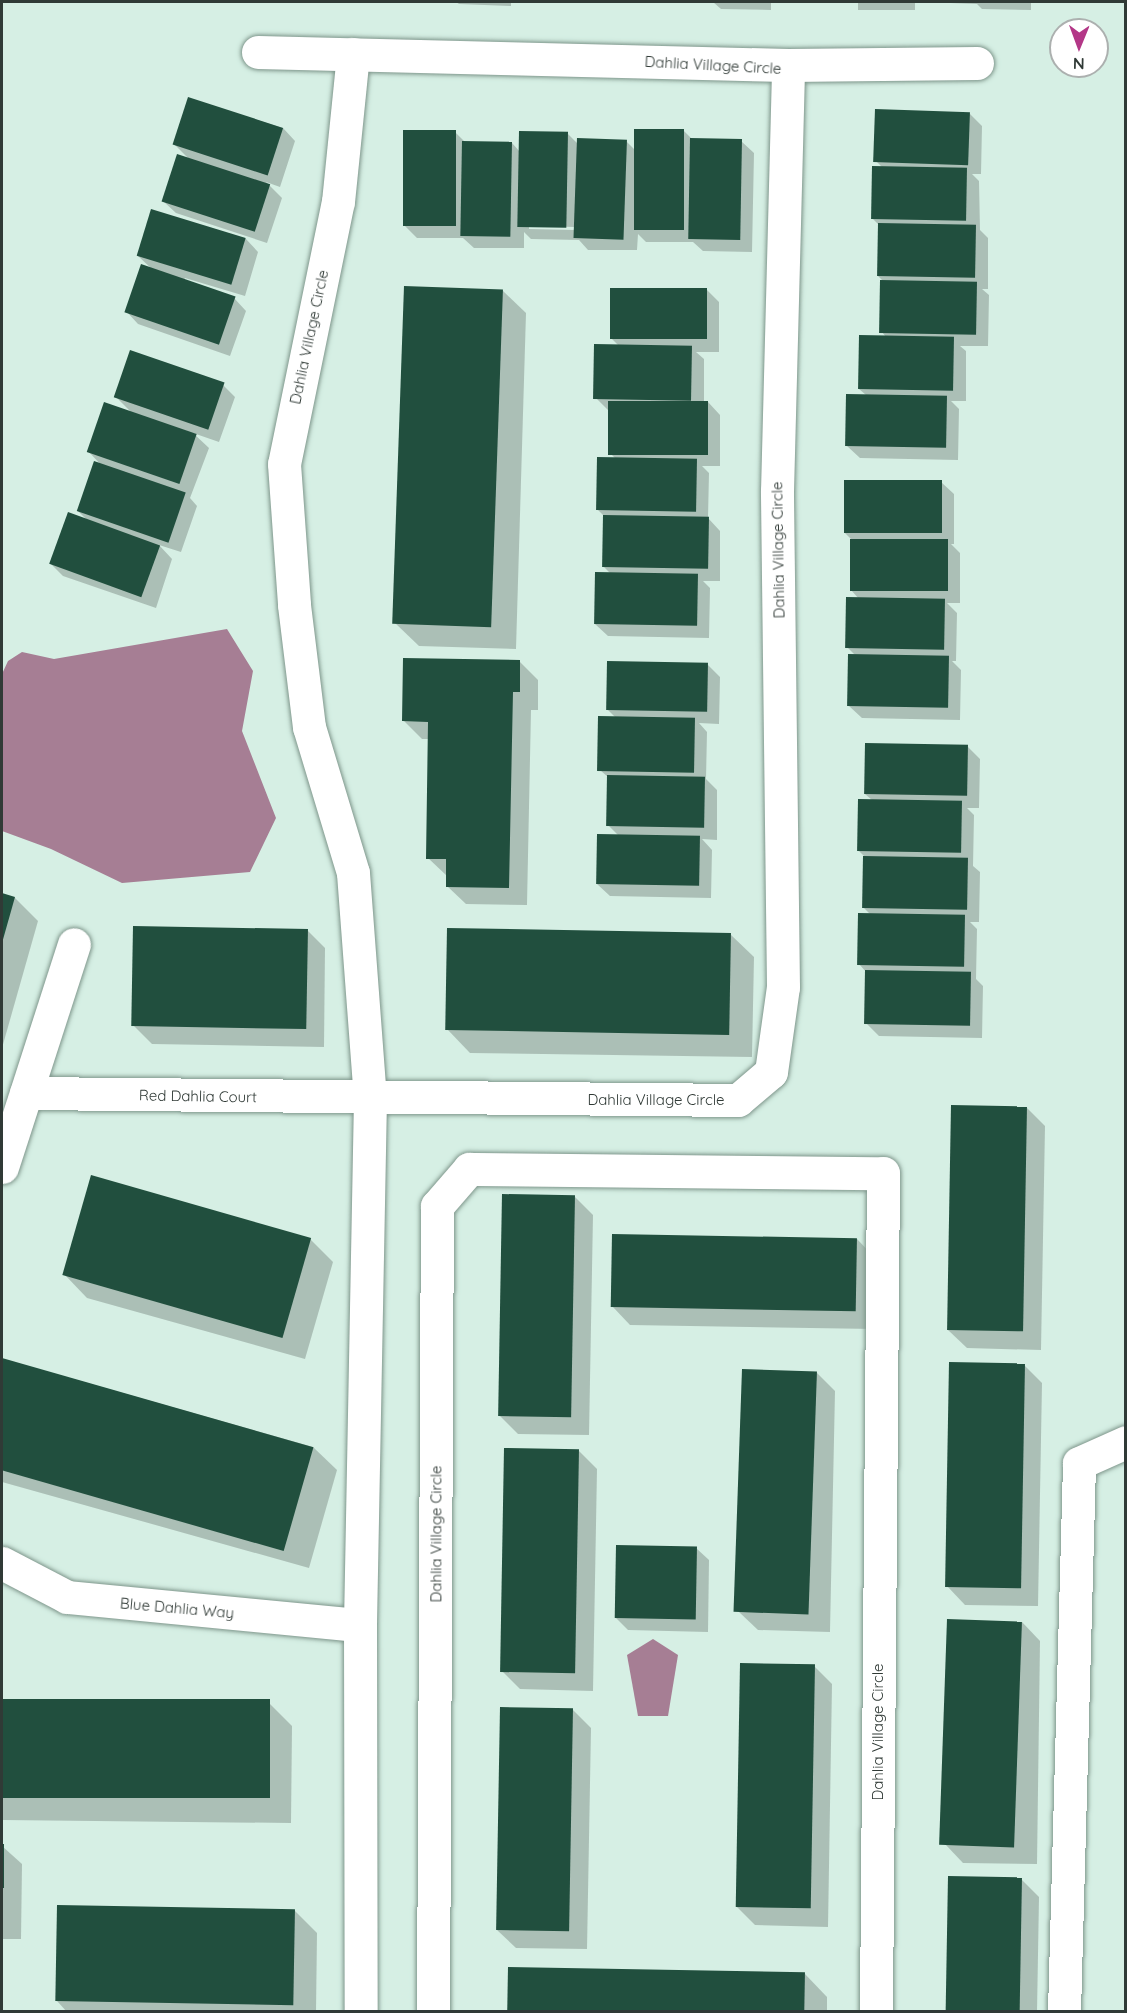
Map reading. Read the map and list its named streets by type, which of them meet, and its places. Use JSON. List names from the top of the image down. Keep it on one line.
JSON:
{"streets":{"lane":["Dahlia Village Circle","Red Dahlia Court","Blue Dahlia Way"]},"crossings":[["Dahlia Village Circle","Red Dahlia Court"],["Dahlia Village Circle","Blue Dahlia Way"]],"north":"bottom"}
